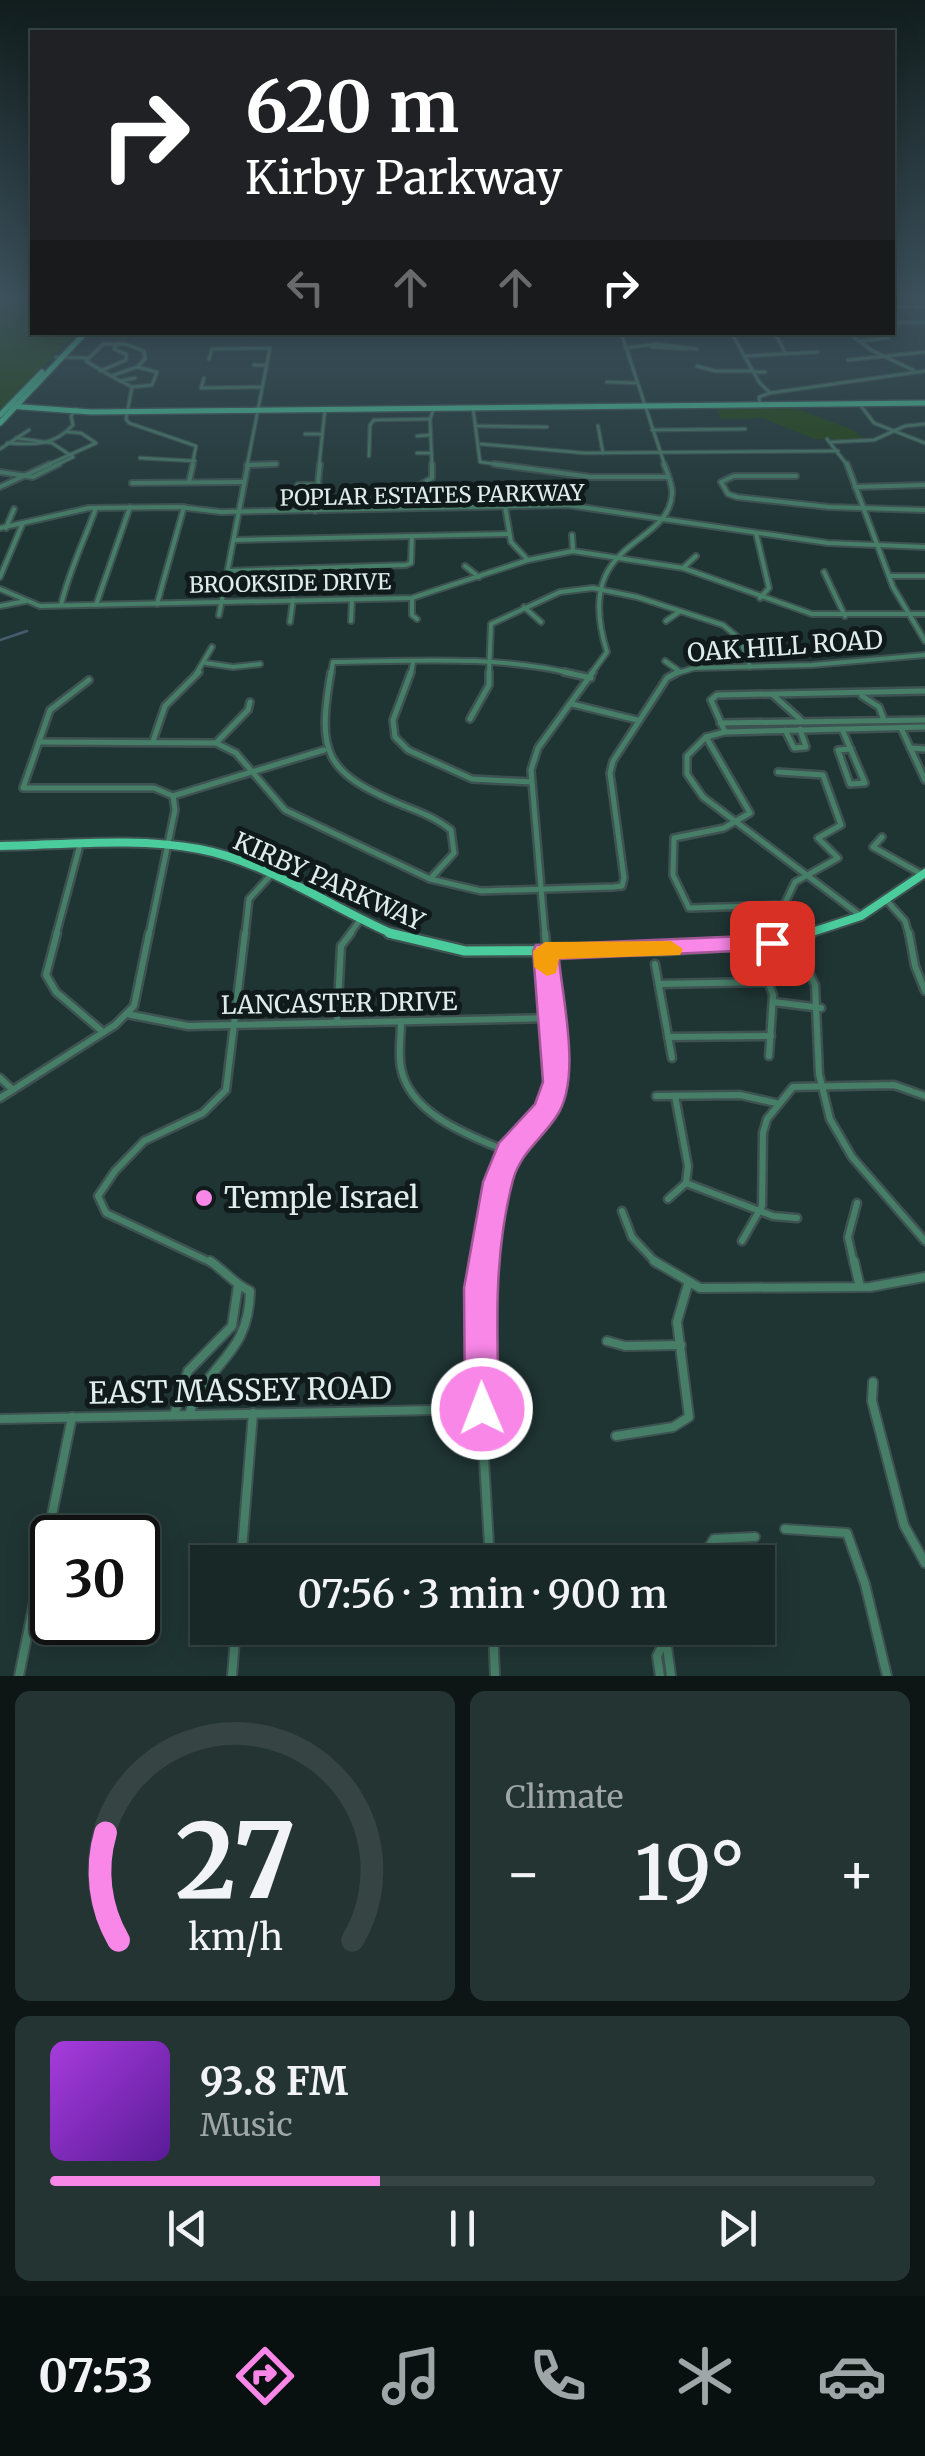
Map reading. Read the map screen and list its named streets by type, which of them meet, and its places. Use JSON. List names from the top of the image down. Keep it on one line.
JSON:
{"streets":{"main road":["KIRBY PARKWAY"],"street":["POPLAR ESTATES PARKWAY","BROOKSIDE DRIVE","OAK HILL ROAD","LANCASTER DRIVE","EAST MASSEY ROAD"]},"places":["Temple Israel"],"page":{"turn":["620 m","Kirby Parkway"],"limit":"30","trip":"07:56 · 3 min · 900 m","tile":"Climate","heat":["−","19°","+"],"song":["93.8 FM","Music"],"tabs":"07:53","gauge":["27","km/h"]}}
